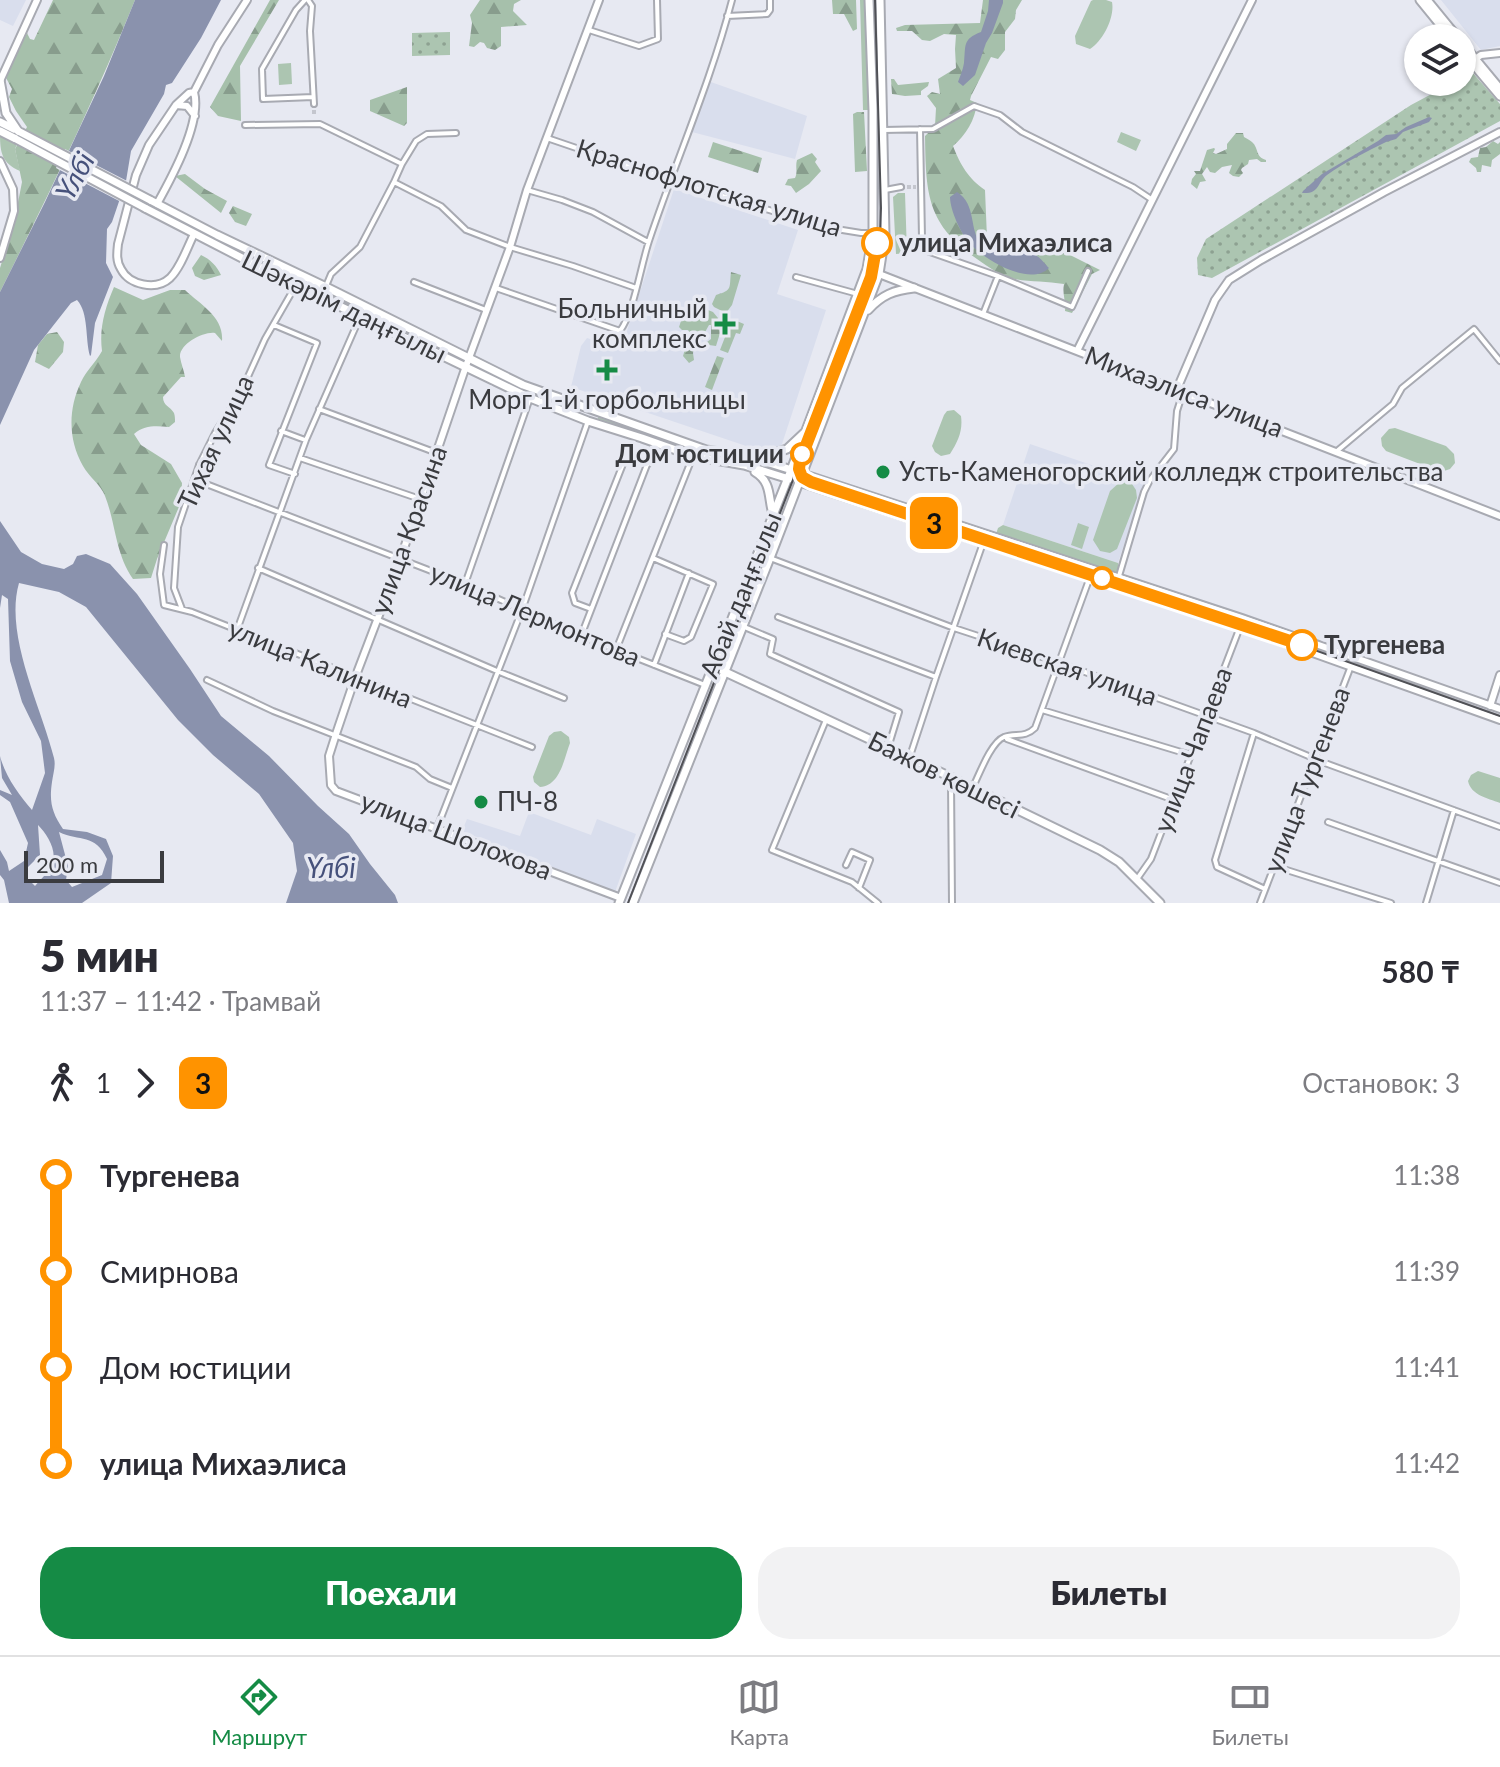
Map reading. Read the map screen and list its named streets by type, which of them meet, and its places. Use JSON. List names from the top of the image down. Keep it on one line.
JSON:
{"streets":{"main road":["Шәкәрім даңғылы","Михаэлиса улица","улица Красина","Абай даңғылы","улица Чапаева","Бажов көшесі","улица Тургенева","улица Шолохова"],"street":["Краснофлотская улица","Тихая улица","улица Лермонтова","улица Калинина","Киевская улица"]},"crossings":[["Краснофлотская улица","улица Красина"],["Краснофлотская улица","Абай даңғылы"],["Шәкәрім даңғылы","Тихая улица"],["Шәкәрім даңғылы","улица Красина"],["Шәкәрім даңғылы","Абай даңғылы"],["Шәкәрім даңғылы","улица Чапаева"],["Шәкәрім даңғылы","улица Тургенева"],["Михаэлиса улица","Абай даңғылы"],["Тихая улица","улица Лермонтова"],["Тихая улица","улица Калинина"],["улица Красина","улица Лермонтова"],["улица Красина","улица Калинина"],["улица Красина","улица Шолохова"],["Абай даңғылы","улица Лермонтова"],["Абай даңғылы","Киевская улица"],["Абай даңғылы","Бажов көшесі"],["Абай даңғылы","улица Шолохова"],["Киевская улица","улица Чапаева"],["Киевская улица","улица Тургенева"],["улица Чапаева","Бажов көшесі"]],"water":["Үлбі"],"places":{"other":["улица Михаэлиса","Дом юстиции","Усть-Каменогорский колледж строительства","Тургенева","ПЧ-8"],"health":["Больничный комплекс","Морг 1-й горбольницы"]},"lines":["tram line 3"],"scale_bar":"200 m","page":{"on_map":"3","scale":"200 m","heading":["5 мин","11:37 – 11:42 · Трамвай","580 ₸"],"legs":["1","3","Остановок: 3"],"list":[{"name":"Тургенева","value":"11:38"},{"name":"Смирнова","value":"11:39"},{"name":"Дом юстиции","value":"11:41"},{"name":"улица Михаэлиса","value":"11:42"}],"buttons":["Поехали","Билеты"],"tabs":["Маршрут","Карта","Билеты"]}}
